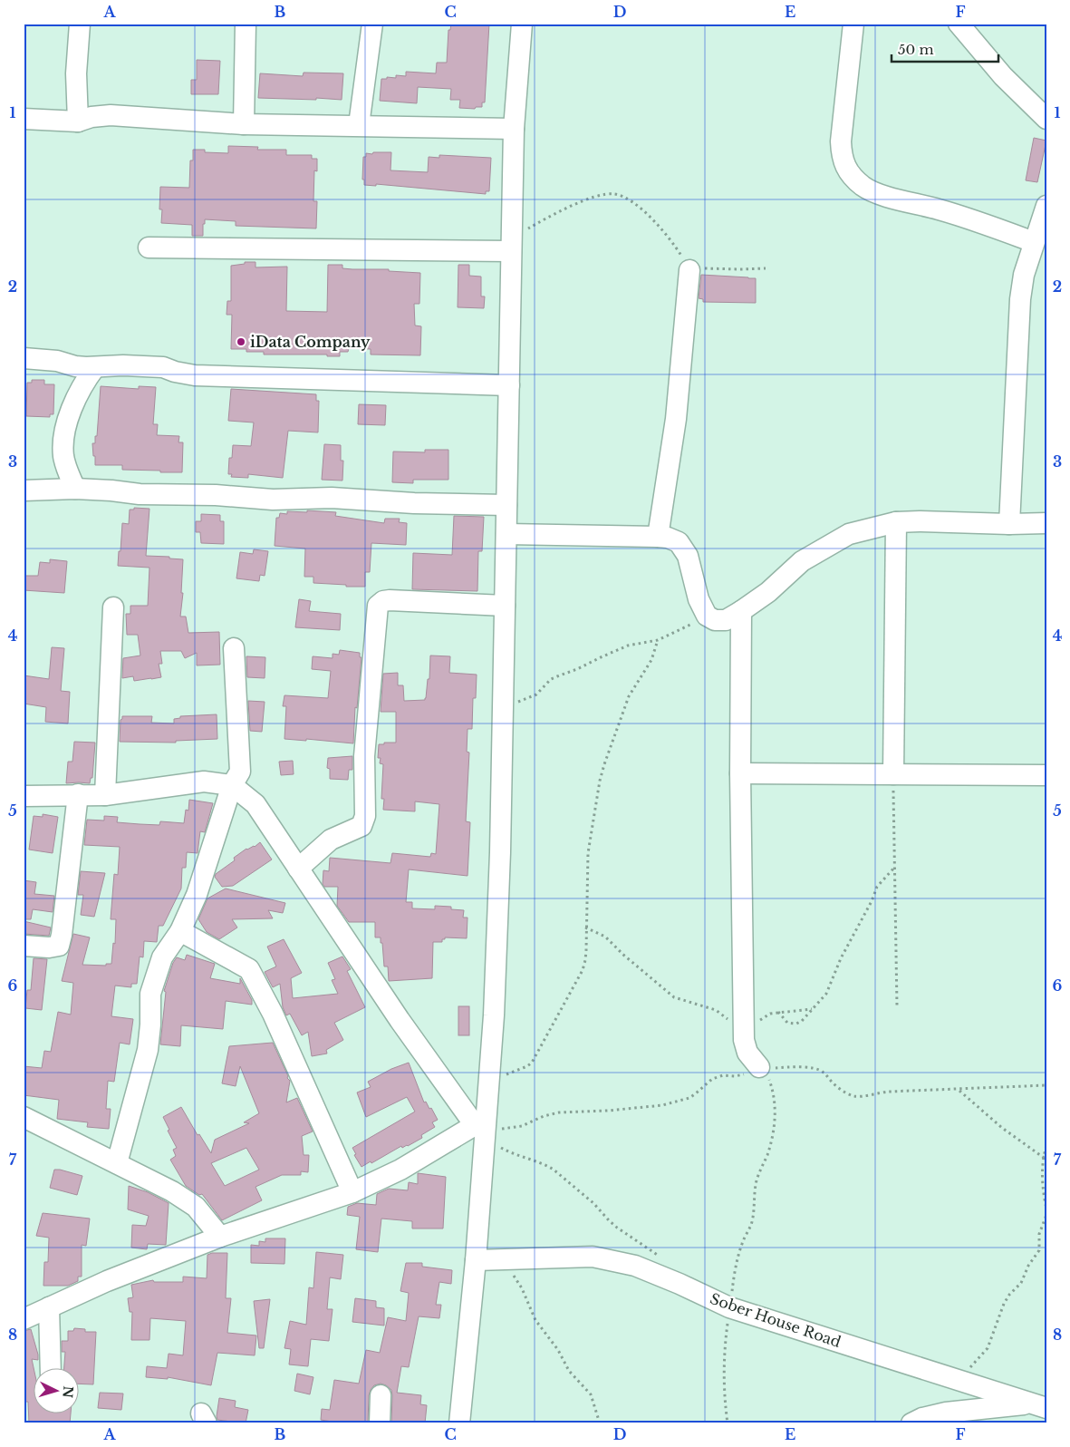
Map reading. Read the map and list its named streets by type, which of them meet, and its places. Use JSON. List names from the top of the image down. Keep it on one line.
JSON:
{"streets":{"street":["Sober House Road"]},"places":["iData Company"],"scale_bar":"50 m","north":"right","grid":{"columns":["A","B","C","D","E","F"],"rows":["1","2","3","4","5","6","7","8"]}}
